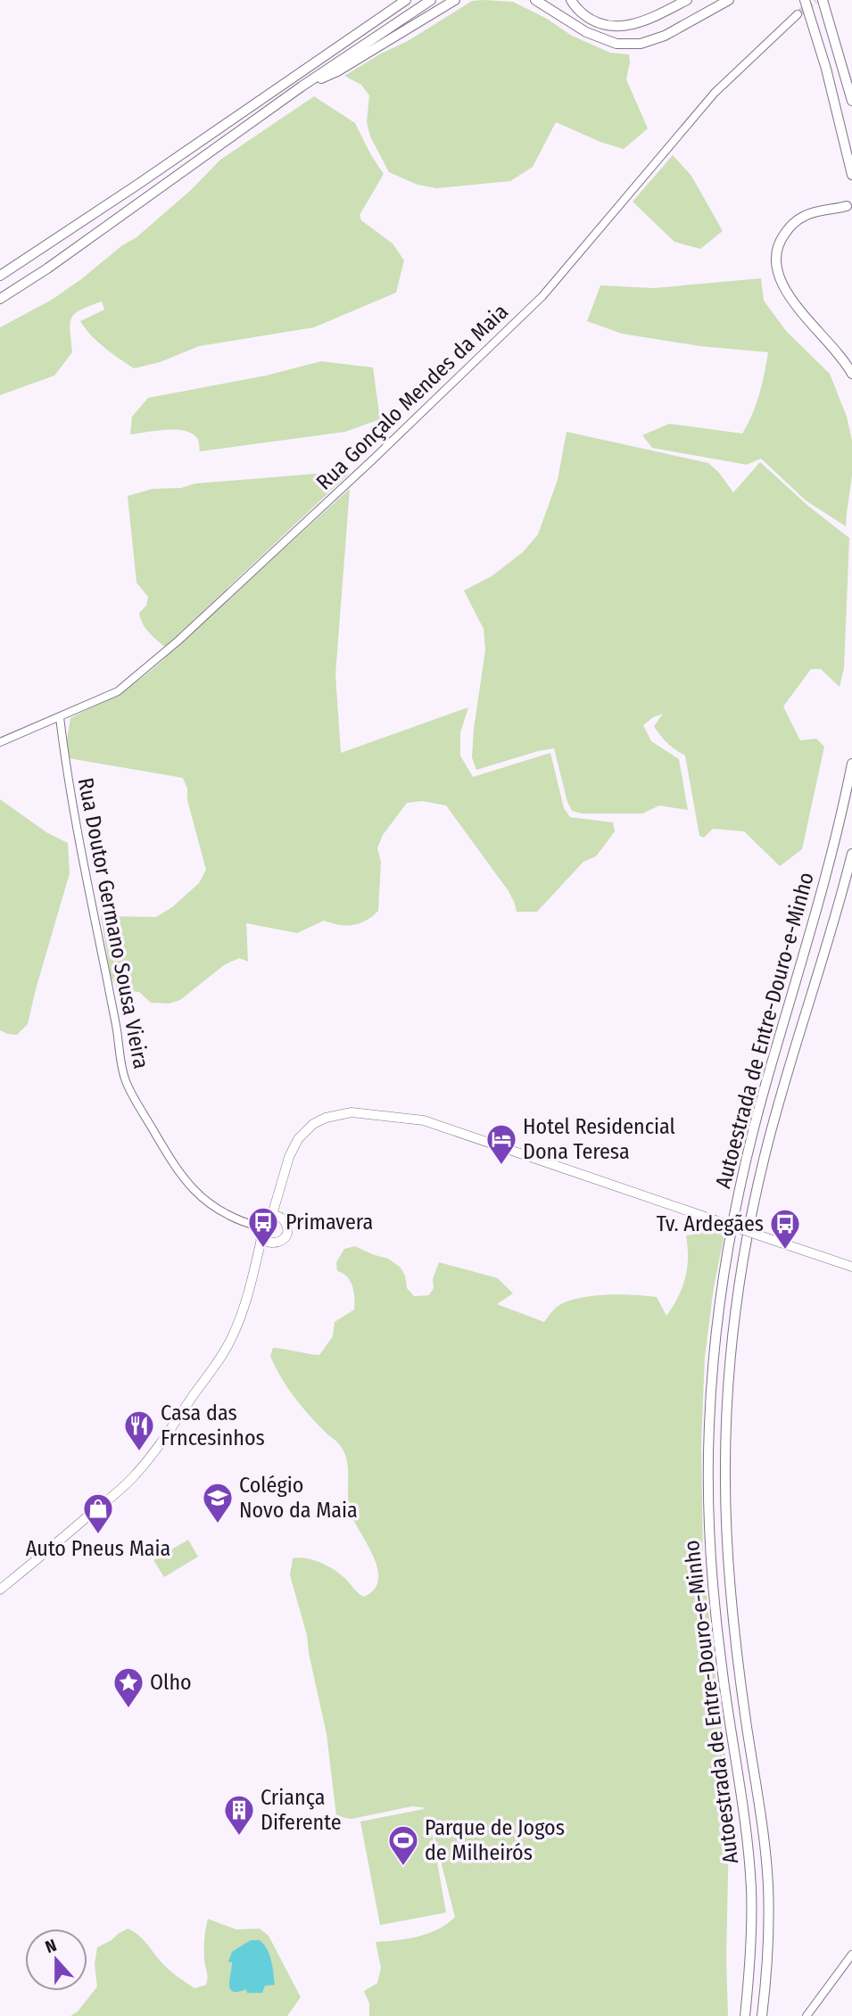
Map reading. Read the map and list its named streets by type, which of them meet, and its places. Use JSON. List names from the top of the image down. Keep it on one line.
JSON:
{"streets":{"highway":["Autoestrada de Entre-Douro-e-Minho"],"street":["Rua Gonçalo Mendes da Maia","Rua Doutor Germano Sousa Vieira"]},"crossings":[["Rua Gonçalo Mendes da Maia","Rua Doutor Germano Sousa Vieira"]],"places":{"hotel":["Hotel Residencial Dona Teresa"],"bus stop":["Primavera","Tv. Ardegães"],"restaurant":["Casa das Frncesinhos"],"school or university":["Colégio Novo da Maia"],"shop":["Auto Pneus Maia"],"place":["Olho"],"building":["Criança Diferente"],"sports":["Parque de Jogos de Milheirós"]},"north":"top"}
